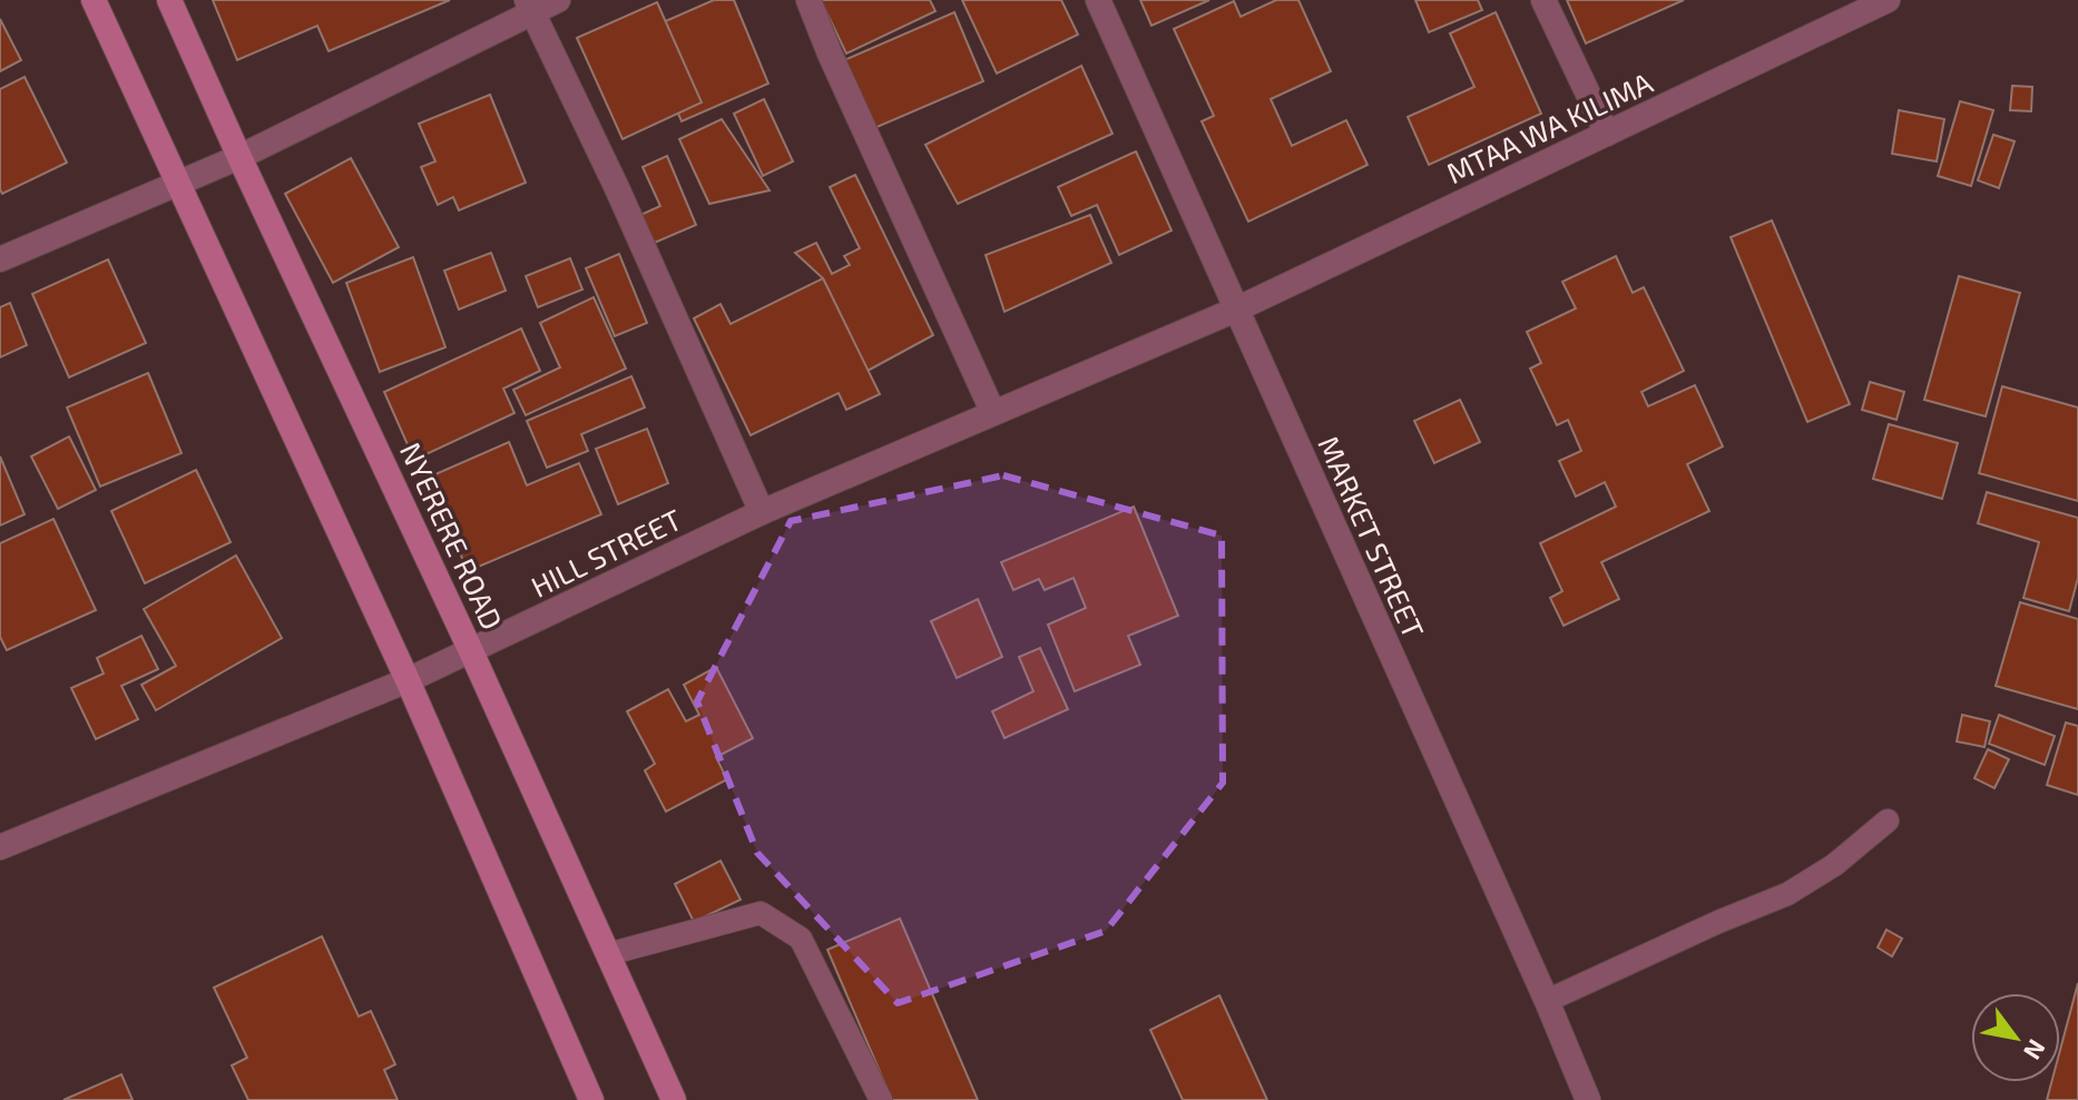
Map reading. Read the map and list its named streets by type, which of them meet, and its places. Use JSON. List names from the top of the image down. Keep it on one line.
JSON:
{"streets":{"main road":["NYERERE ROAD"],"street":["MTAA WA KILIMA","MARKET STREET","HILL STREET"]},"crossings":[["MTAA WA KILIMA","MARKET STREET"],["MTAA WA KILIMA","HILL STREET"],["NYERERE ROAD","HILL STREET"],["MARKET STREET","HILL STREET"]],"north":"bottom right"}
